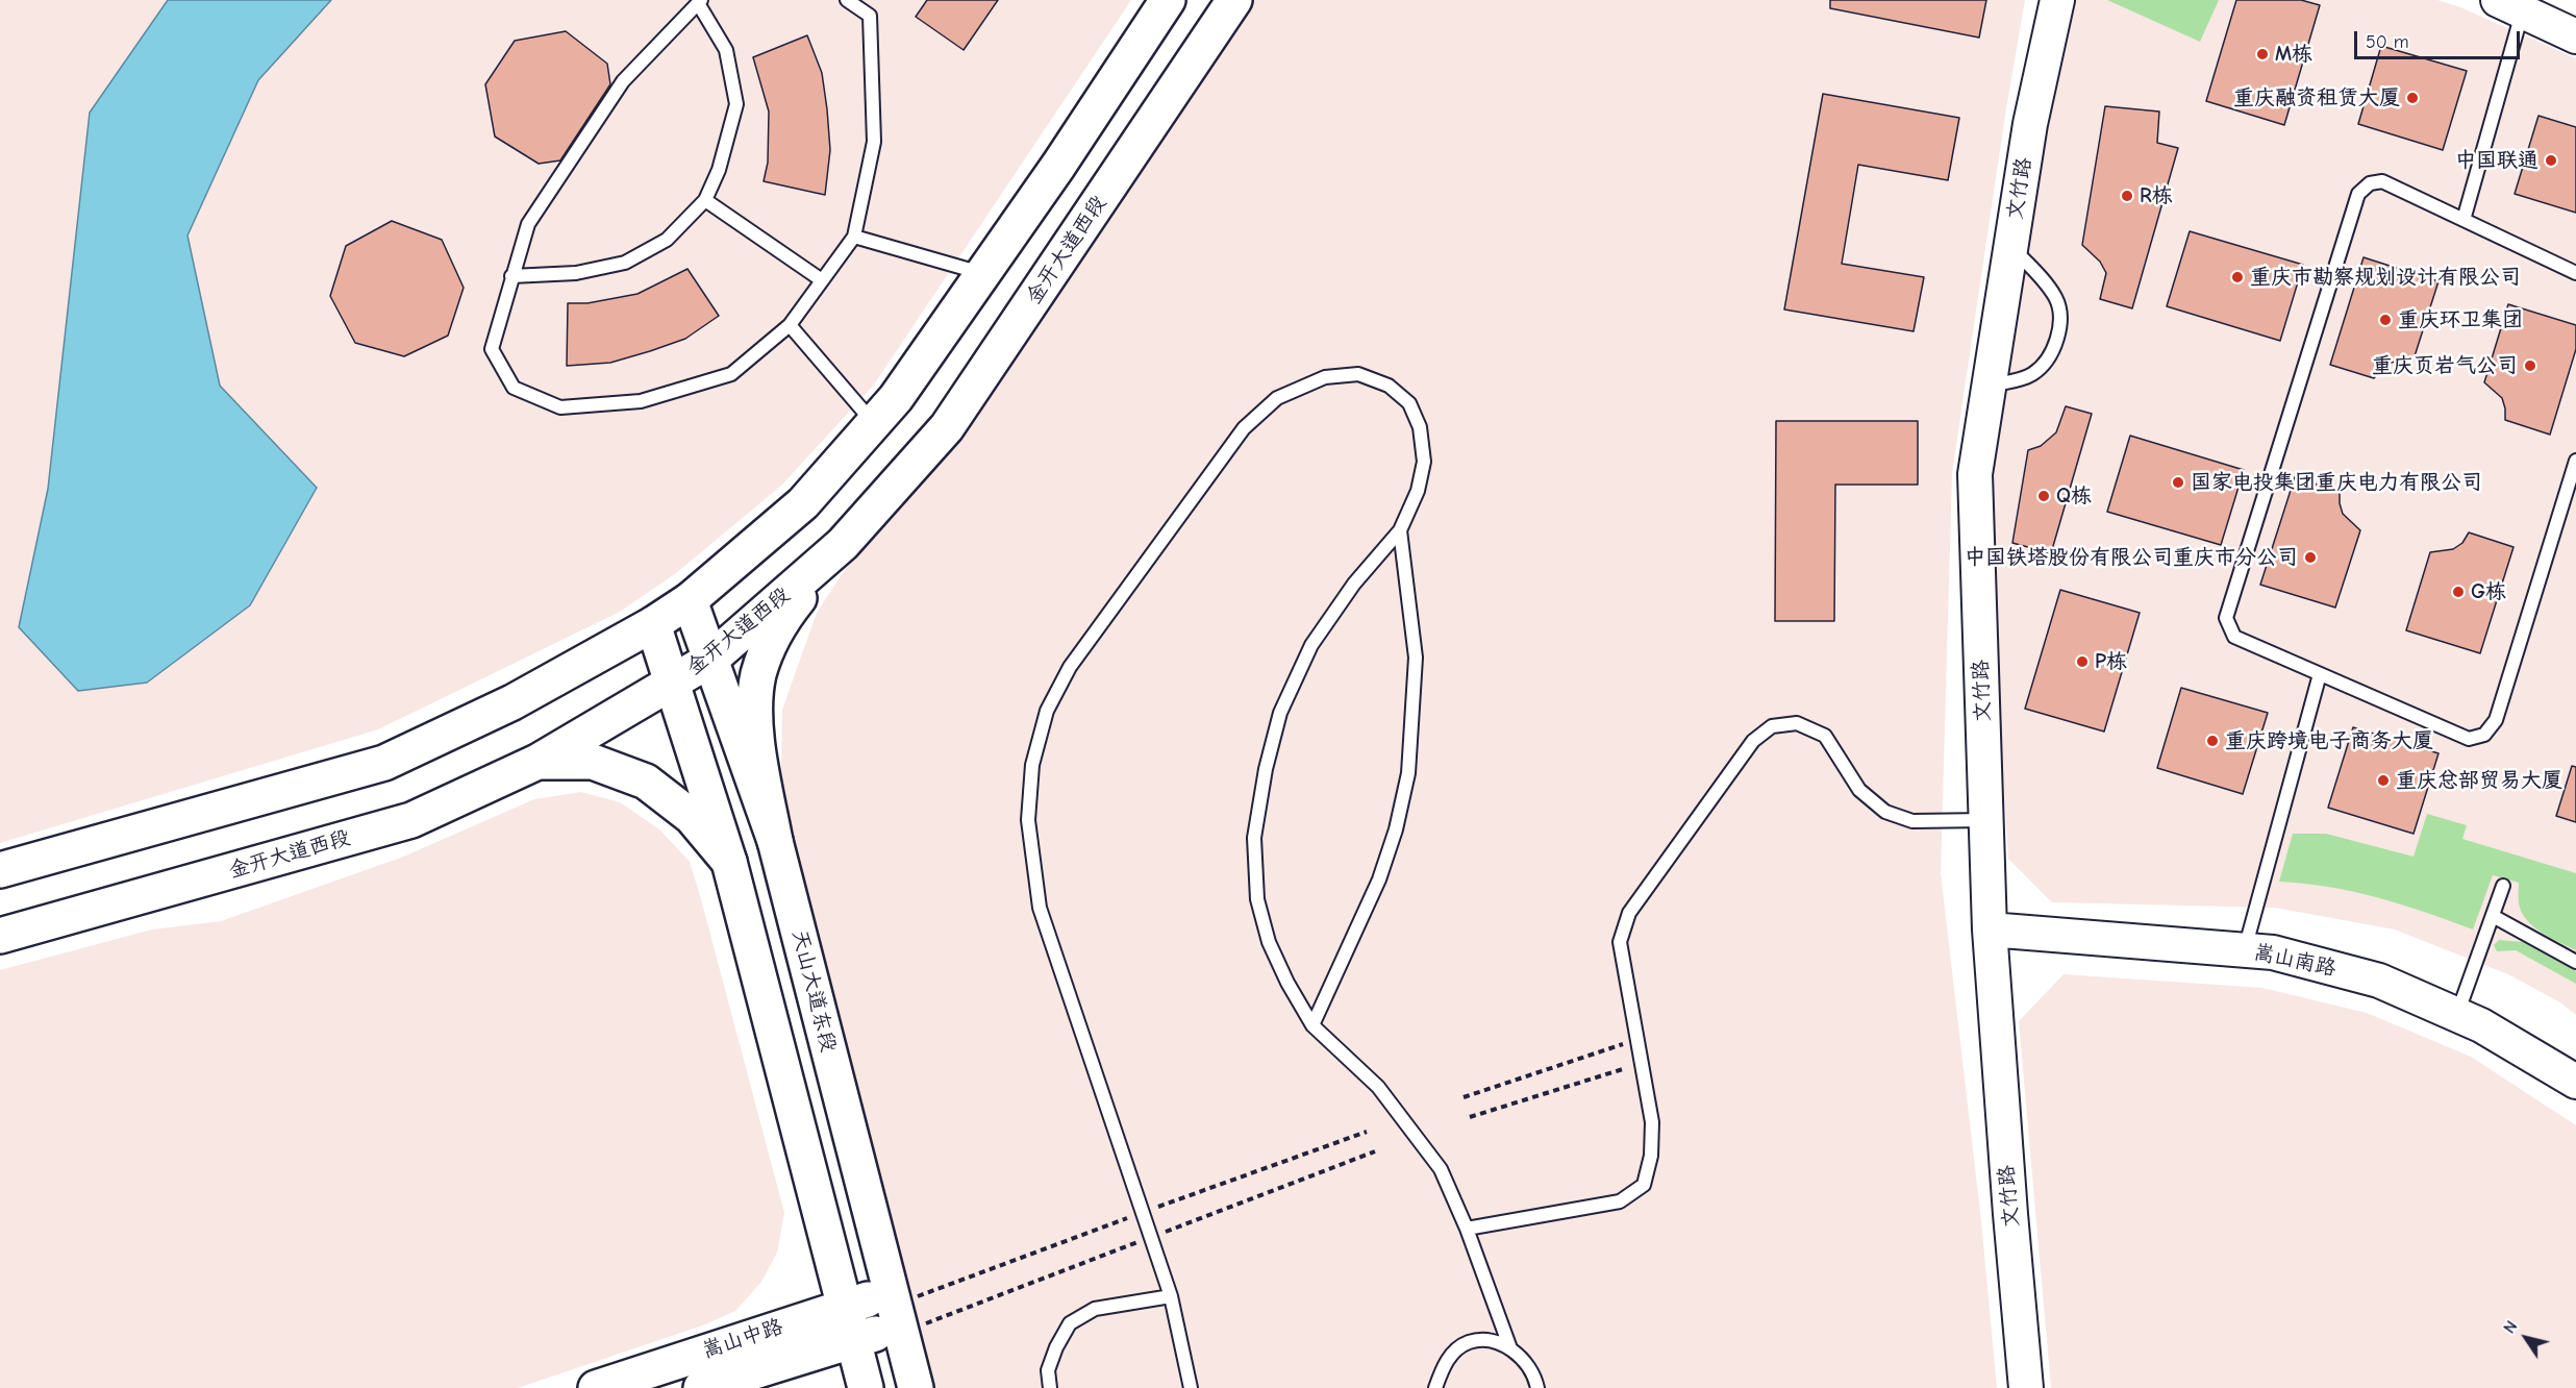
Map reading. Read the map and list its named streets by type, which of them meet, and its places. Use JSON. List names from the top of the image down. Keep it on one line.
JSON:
{"streets":{"main road":["金开大道西段","天山大道东段","嵩山中路"],"street":["文竹路","嵩山南路"]},"crossings":[["文竹路","嵩山南路"],["金开大道西段","天山大道东段"],["天山大道东段","嵩山中路"]],"places":["M栋","重庆融资租赁大厦","中国联通","R栋","重庆市勘察规划设计有限公司","重庆环卫集团","重庆页岩气公司","国家电投集团重庆电力有限公司","Q栋","中国铁塔股份有限公司重庆市分公司","G栋","P栋","重庆跨境电子商务大厦","重庆总部贸易大厦"],"scale_bar":"50 m","north":"top left"}
